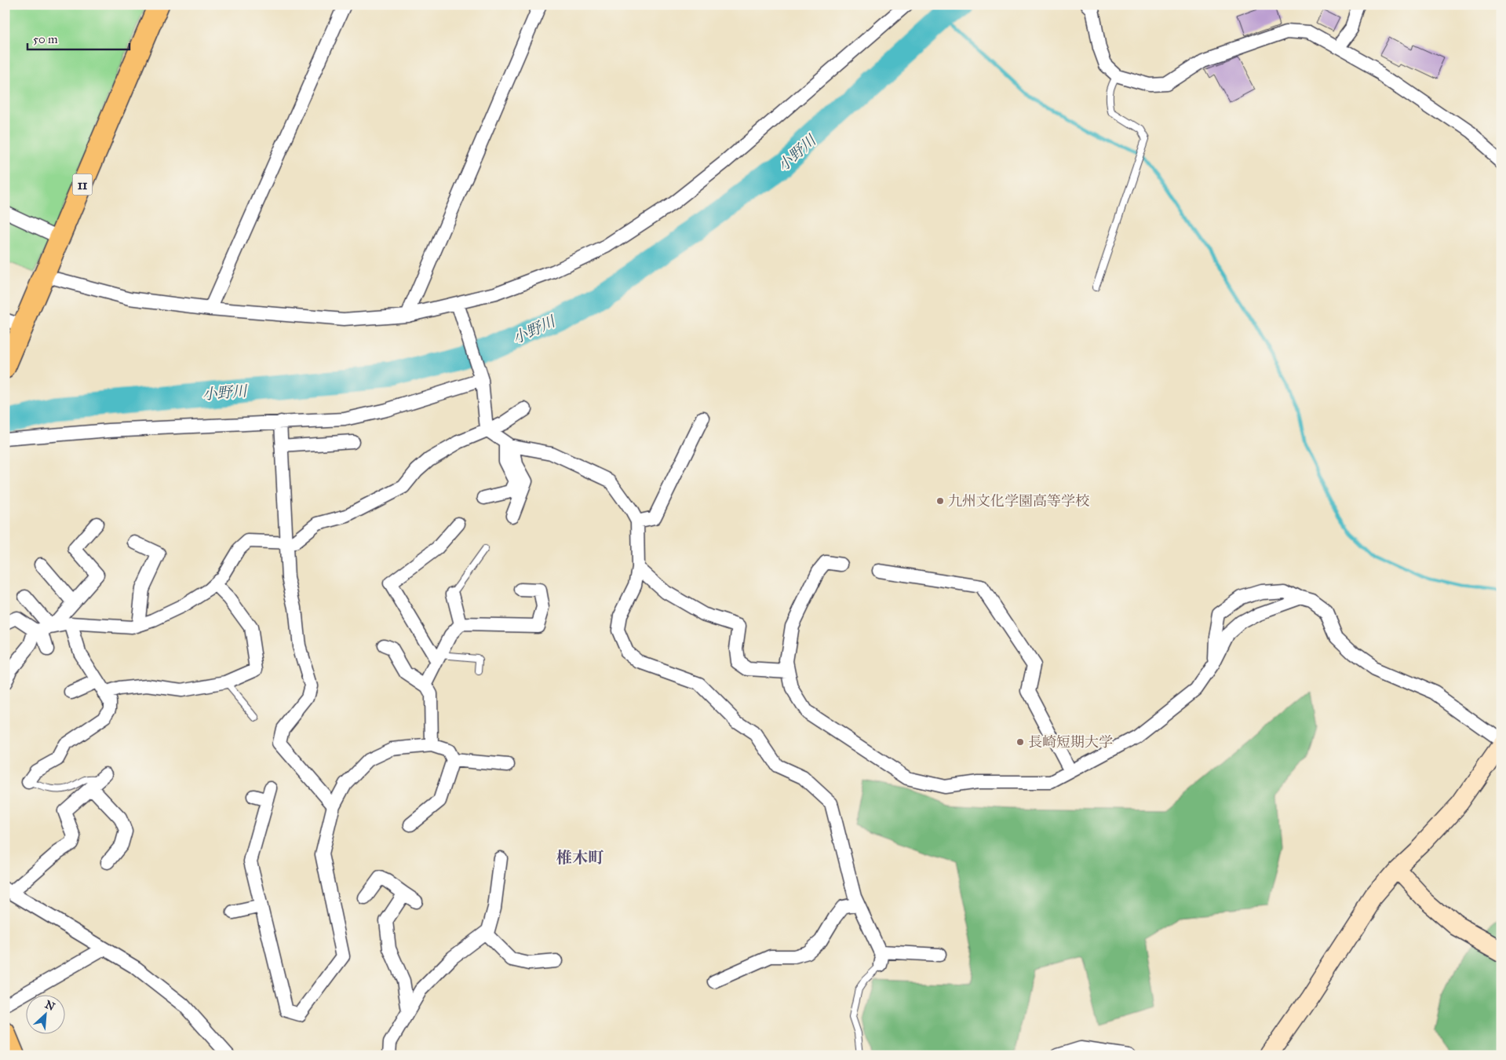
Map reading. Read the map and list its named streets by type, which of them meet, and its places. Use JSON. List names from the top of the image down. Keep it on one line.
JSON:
{"streets":{"main road":["11"]},"districts":["椎木町"],"water":["小野川"],"places":["九州文化学園高等学校","長崎短期大学"],"scale_bar":"50 m","north":"top right"}
